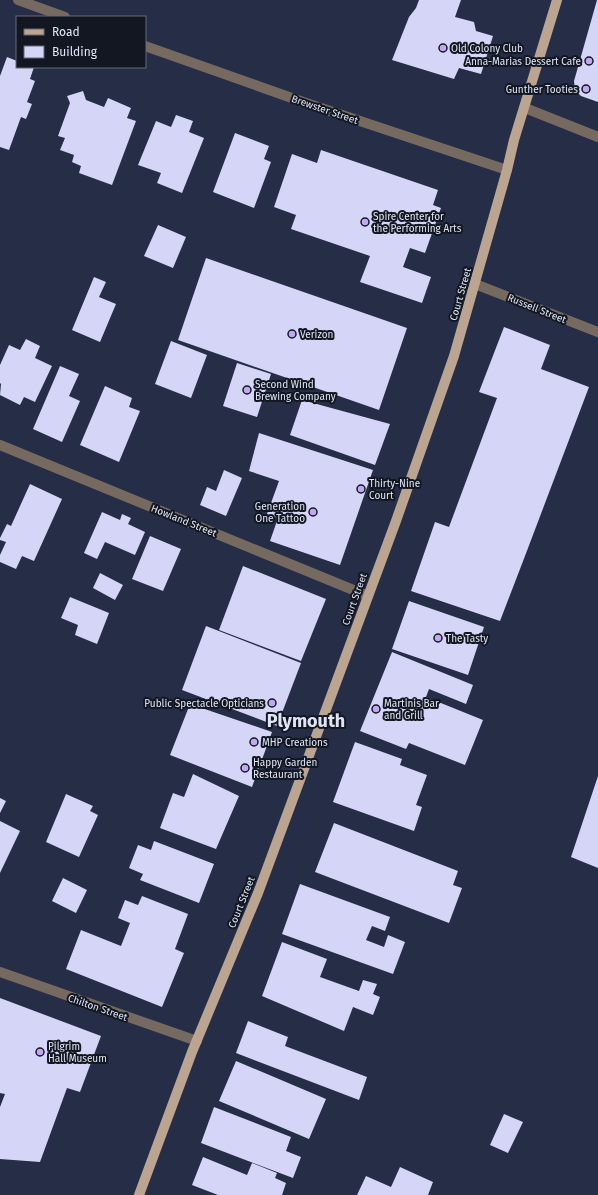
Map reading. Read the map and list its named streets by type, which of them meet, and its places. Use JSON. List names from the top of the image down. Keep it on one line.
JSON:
{"streets":{"main road":["Court Street"],"street":["Brewster Street","Russell Street","Howland Street","Chilton Street"]},"crossings":[["Brewster Street","Court Street"],["Court Street","Russell Street"],["Court Street","Howland Street"],["Court Street","Chilton Street"]],"districts":["Plymouth"],"places":["Old Colony Club","Anna-Marias Dessert Cafe","Gunther Tooties","Spire Center for the Performing Arts","Verizon","Second Wind Brewing Company","Thirty-Nine Court","Generation One Tattoo","The Tasty","Public Spectacle Opticians","Martinis Bar and Grill","MHP Creations","Happy Garden Restaurant","Pilgrim Hall Museum"],"legend":["Road","Building"]}
